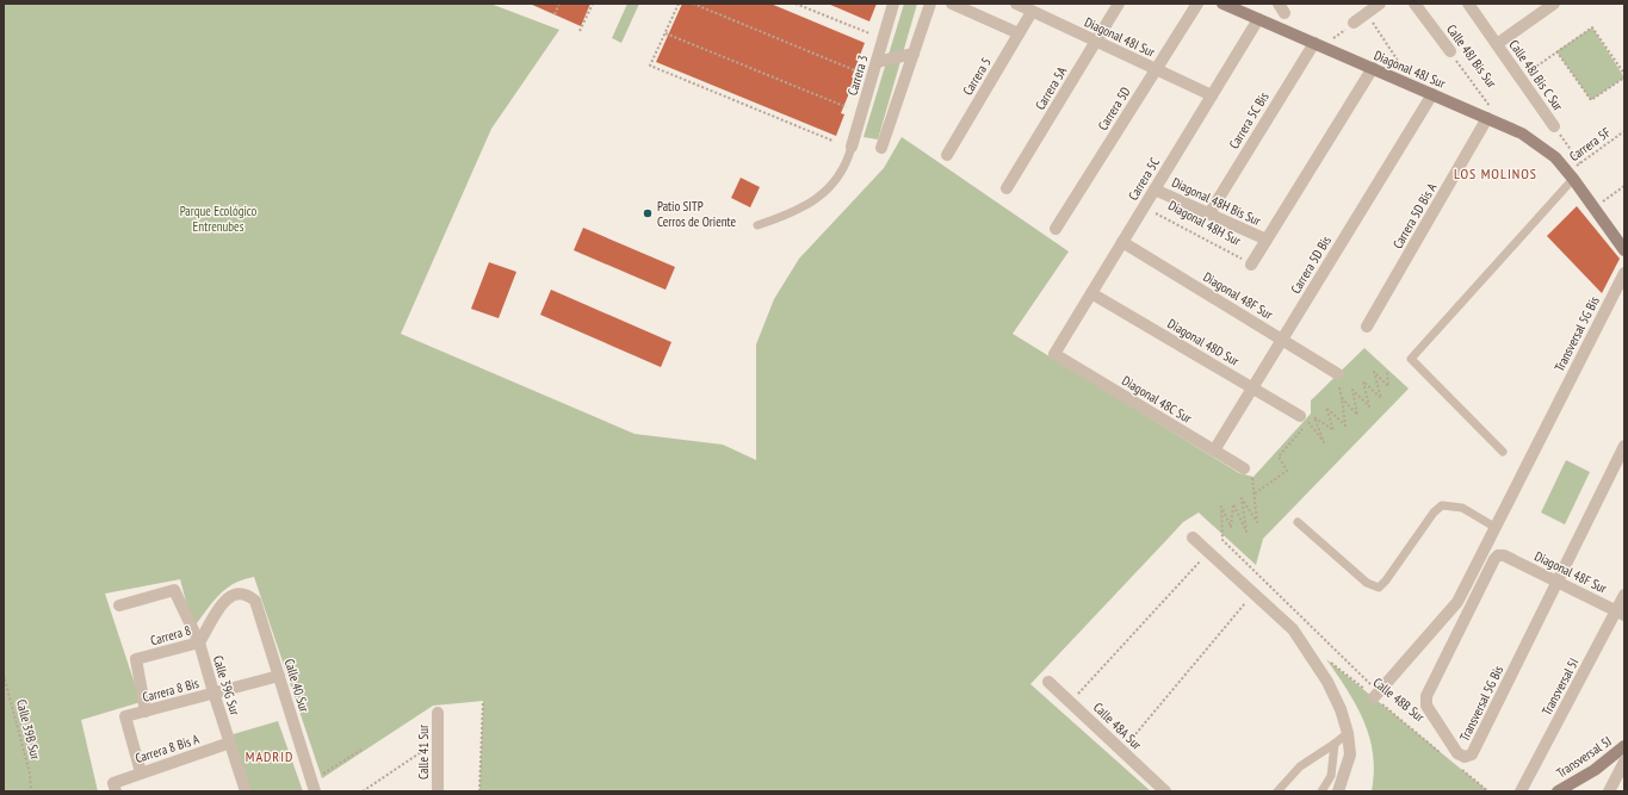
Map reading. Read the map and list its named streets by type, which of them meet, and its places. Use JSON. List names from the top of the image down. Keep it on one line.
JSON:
{"streets":{"street":["Diagonal 48I Sur","Calle 48J Bis Sur","Diagonal 48J Sur","Carrera 3","Calle 48J Bis C Sur","Carrera 5","Carrera 5A","Carrera 5D","Carrera 5C Bis","Carrera 5C","Diagonal 48H Bis Sur","Carrera 5D Bis A","Carrera 5D Bis","Diagonal 48F Sur","Transversal 5G Bis","Diagonal 48D Sur","Diagonal 48C Sur","Carrera 8","Calle 39G Sur","Calle 40 Sur","Transversal 5I","Carrera 8 Bis","Calle 48A Sur","Carrera 8 Bis A","Calle 41 Sur","Transversal 5J"],"path":["Carrera 5F","Diagonal 48H Sur","Calle 48B Sur","Calle 39B Sur"]},"crossings":[["Diagonal 48I Sur","Carrera 5"],["Diagonal 48I Sur","Carrera 5A"],["Diagonal 48I Sur","Carrera 5D"],["Diagonal 48I Sur","Carrera 5C"],["Calle 48J Bis Sur","Diagonal 48J Sur"],["Diagonal 48J Sur","Carrera 5C Bis"],["Diagonal 48J Sur","Carrera 5F"],["Diagonal 48J Sur","Carrera 5C"],["Diagonal 48J Sur","Carrera 5D Bis A"],["Diagonal 48J Sur","Carrera 5D Bis"],["Calle 48J Bis C Sur","Carrera 5F"],["Carrera 5C Bis","Diagonal 48H Bis Sur"],["Carrera 5C","Diagonal 48H Bis Sur"],["Carrera 5C","Diagonal 48H Sur"],["Carrera 5C","Diagonal 48F Sur"],["Carrera 5C","Diagonal 48D Sur"],["Carrera 5C","Diagonal 48C Sur"],["Carrera 5D Bis","Diagonal 48F Sur"],["Carrera 5D Bis","Diagonal 48D Sur"],["Carrera 5D Bis","Diagonal 48C Sur"],["Diagonal 48F Sur","Transversal 5G Bis"],["Diagonal 48F Sur","Transversal 5I"],["Transversal 5G Bis","Calle 48B Sur"],["Carrera 8","Calle 39G Sur"],["Carrera 8","Calle 40 Sur"],["Carrera 8","Carrera 8 Bis"],["Calle 39G Sur","Carrera 8 Bis"],["Calle 39G Sur","Carrera 8 Bis A"],["Calle 40 Sur","Carrera 8 Bis"],["Carrera 8 Bis","Carrera 8 Bis A"]],"districts":["LOS MOLINOS","MADRID"],"parks":["Parque Ecológico Entrenubes"],"places":["Patio SITP Cerros de Oriente"]}
